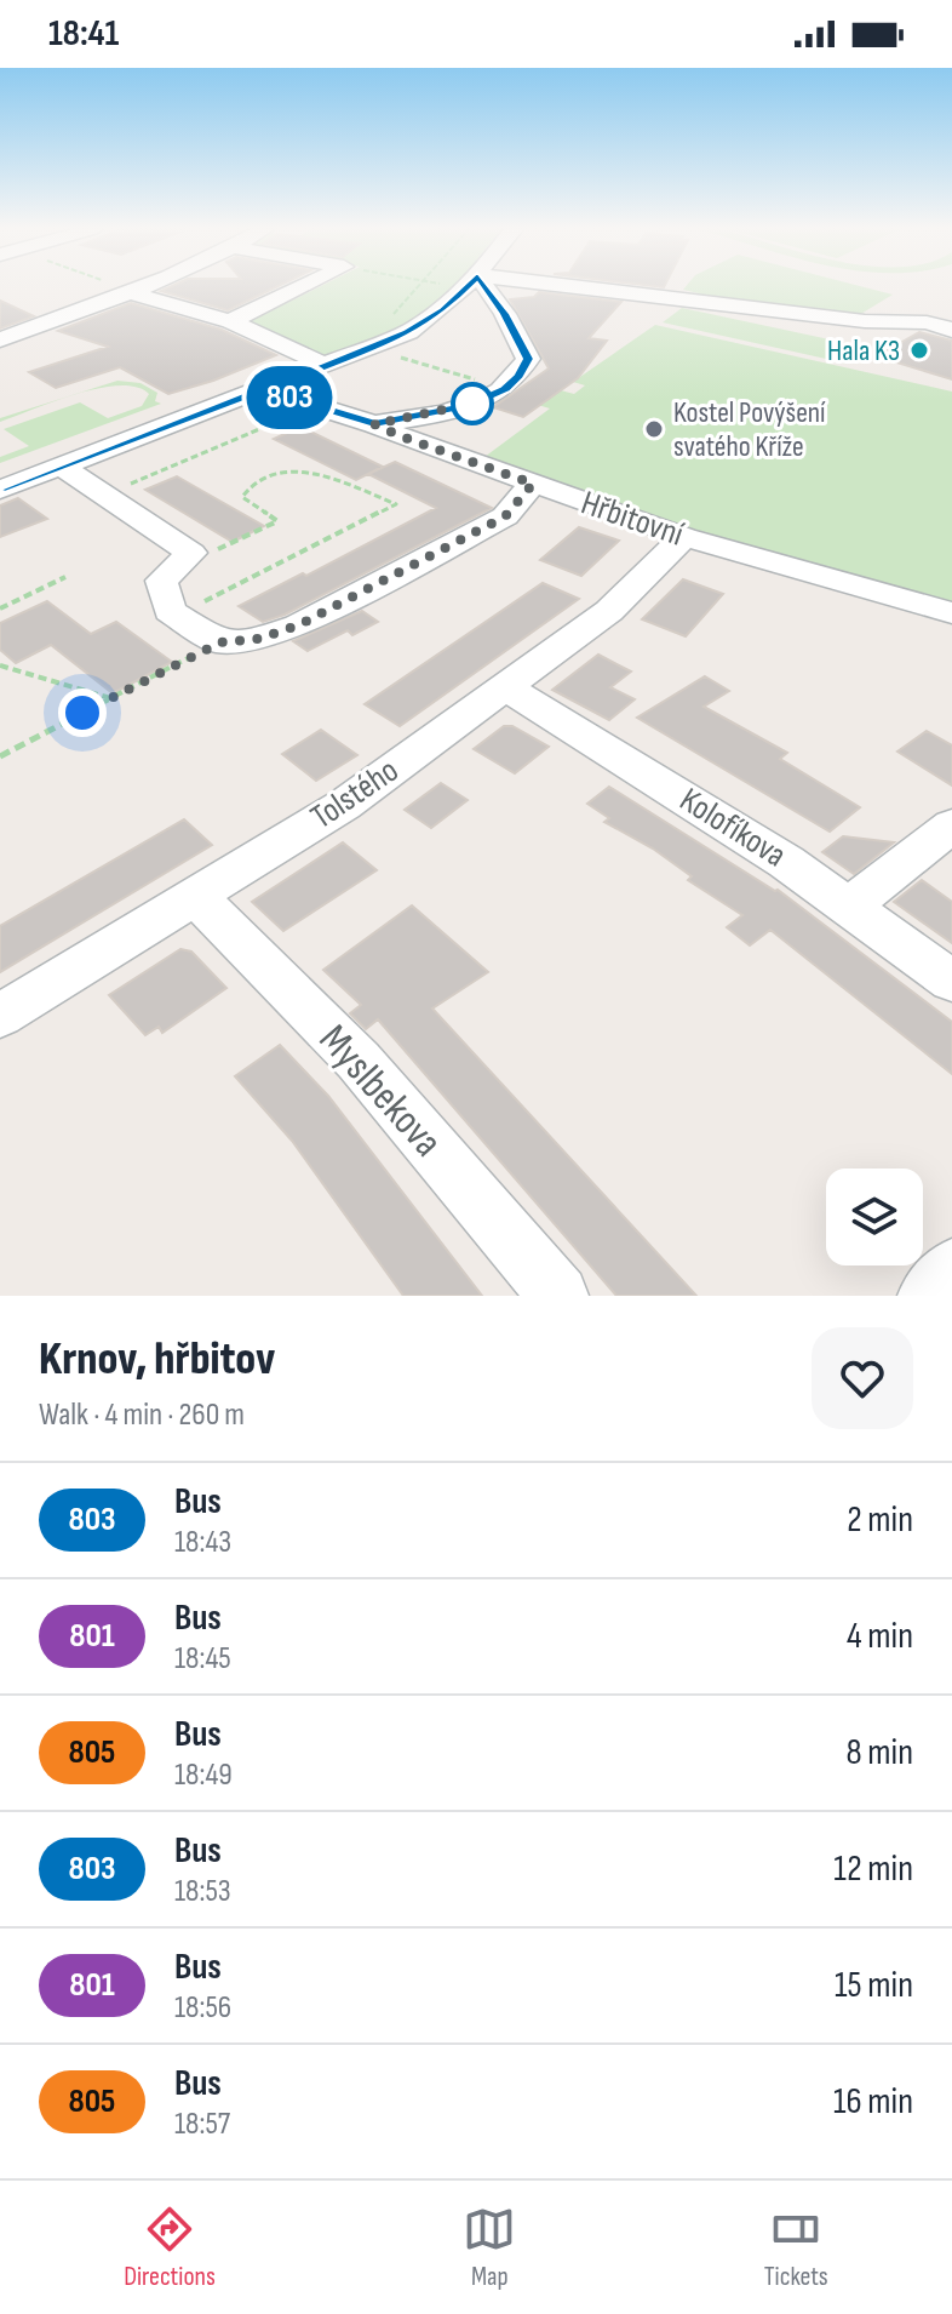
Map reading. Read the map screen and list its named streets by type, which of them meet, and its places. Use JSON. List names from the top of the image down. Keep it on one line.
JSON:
{"streets":{"street":["Hřbitovní","Tolstého","Kolofíkova","Myslbekova"]},"crossings":[["Hřbitovní","Tolstého"],["Tolstého","Kolofíkova"],["Tolstého","Myslbekova"]],"places":["Hala K3","Kostel Povýšení svatého Kříže"],"lines":["bus line 803"],"page":{"status":"18:41","on_map":"803","heading":["Krnov, hřbitov","Walk · 4 min · 260 m"],"list":[{"mark":"803","name":"Bus","note":"18:43","value":"2 min"},{"mark":"801","name":"Bus","note":"18:45","value":"4 min"},{"mark":"805","name":"Bus","note":"18:49","value":"8 min"},{"mark":"803","name":"Bus","note":"18:53","value":"12 min"},{"mark":"801","name":"Bus","note":"18:56","value":"15 min"},{"mark":"805","name":"Bus","note":"18:57","value":"16 min"}],"tabs":["Directions","Map","Tickets"]}}
